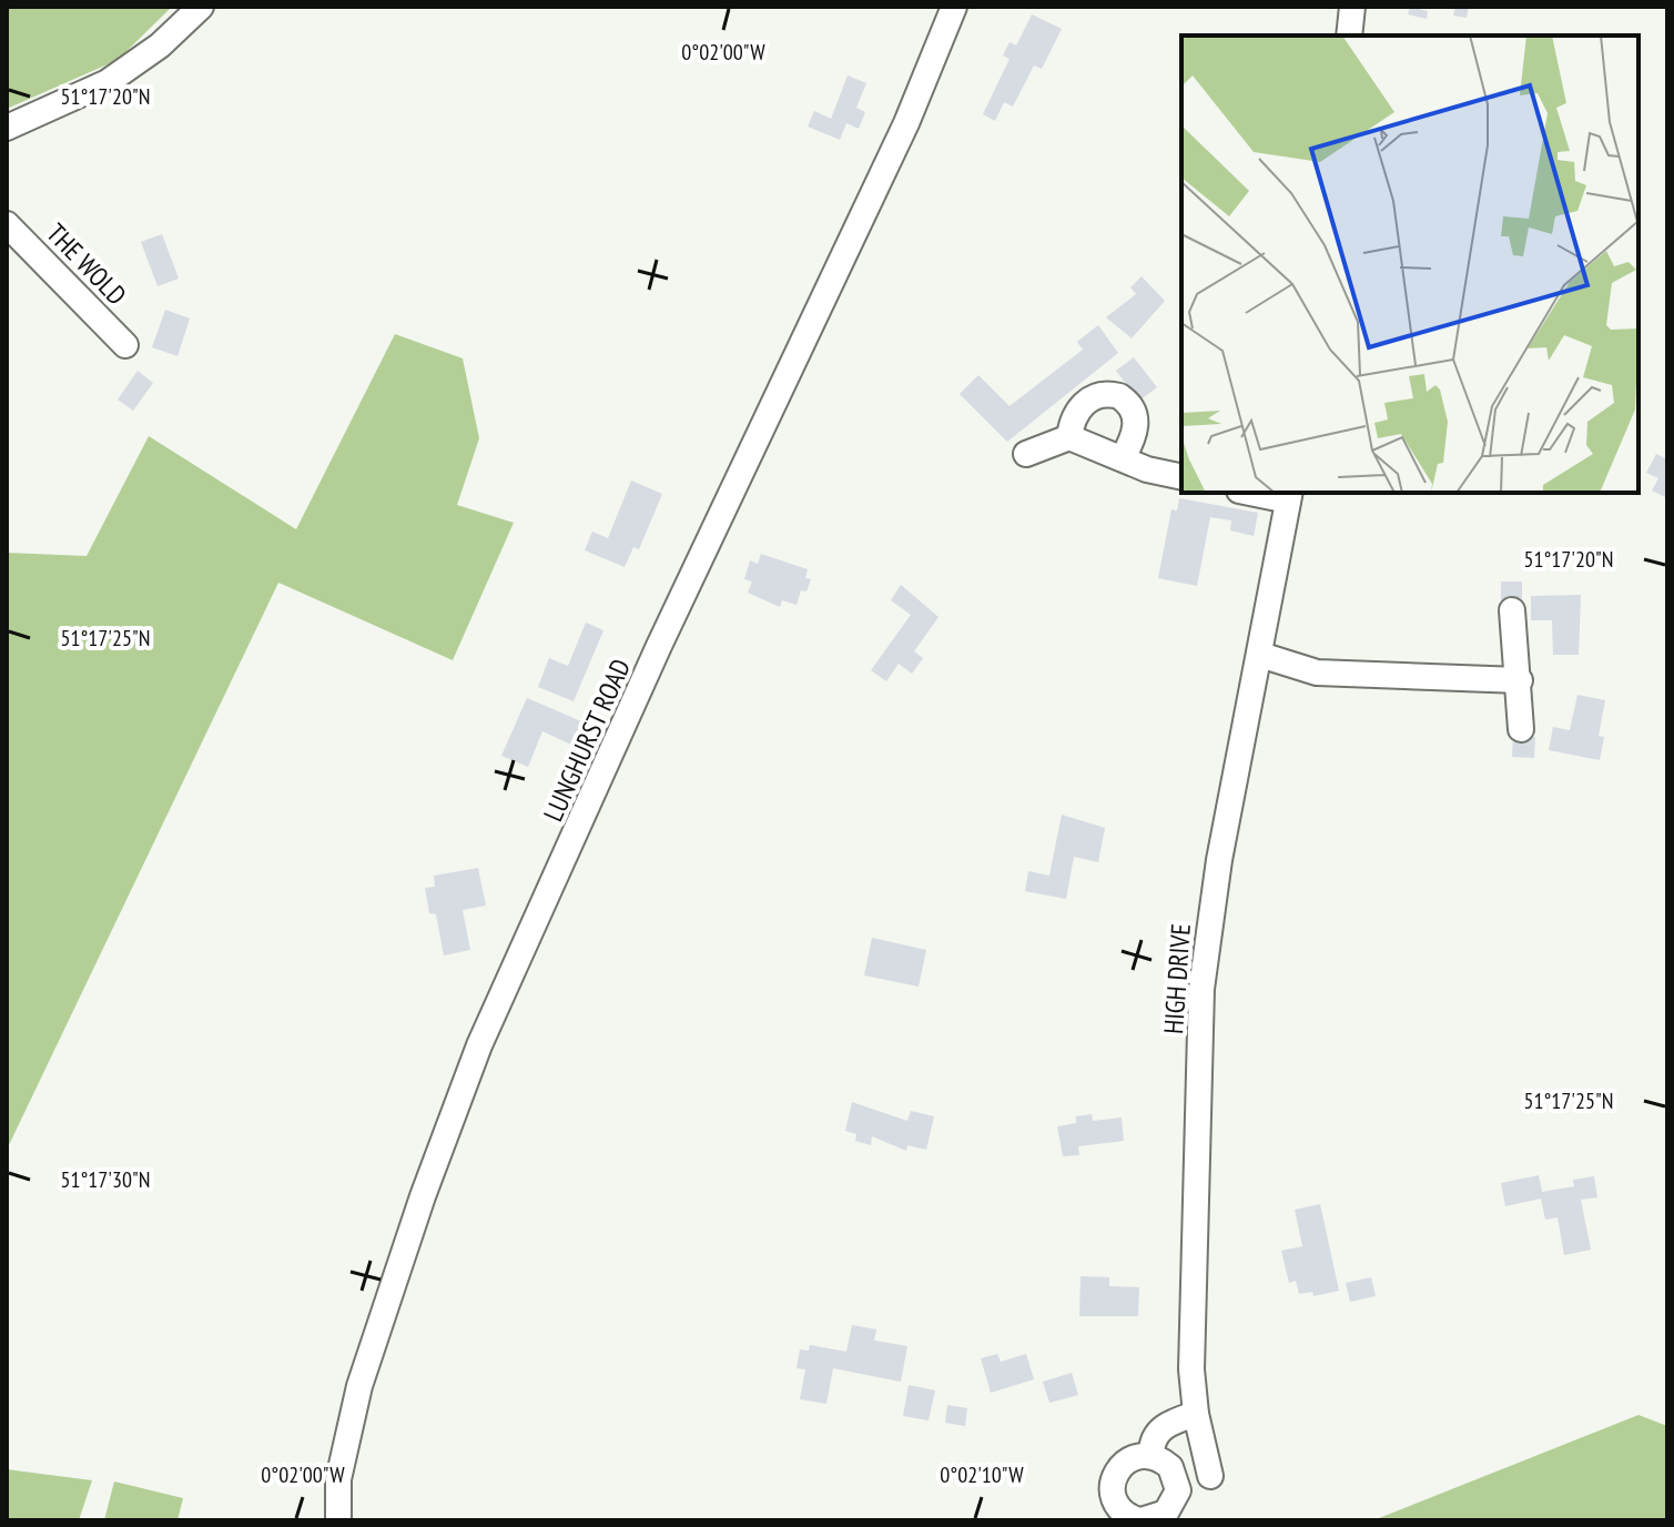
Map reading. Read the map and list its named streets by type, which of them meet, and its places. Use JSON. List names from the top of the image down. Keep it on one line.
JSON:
{"streets":{"street":["THE WOLD","LUNGHURST ROAD","HIGH DRIVE"]},"coordinates":["0°02'00\"W","51°17'20\"N","51°17'25\"N","51°17'30\"N","0°02'10\"W"]}
